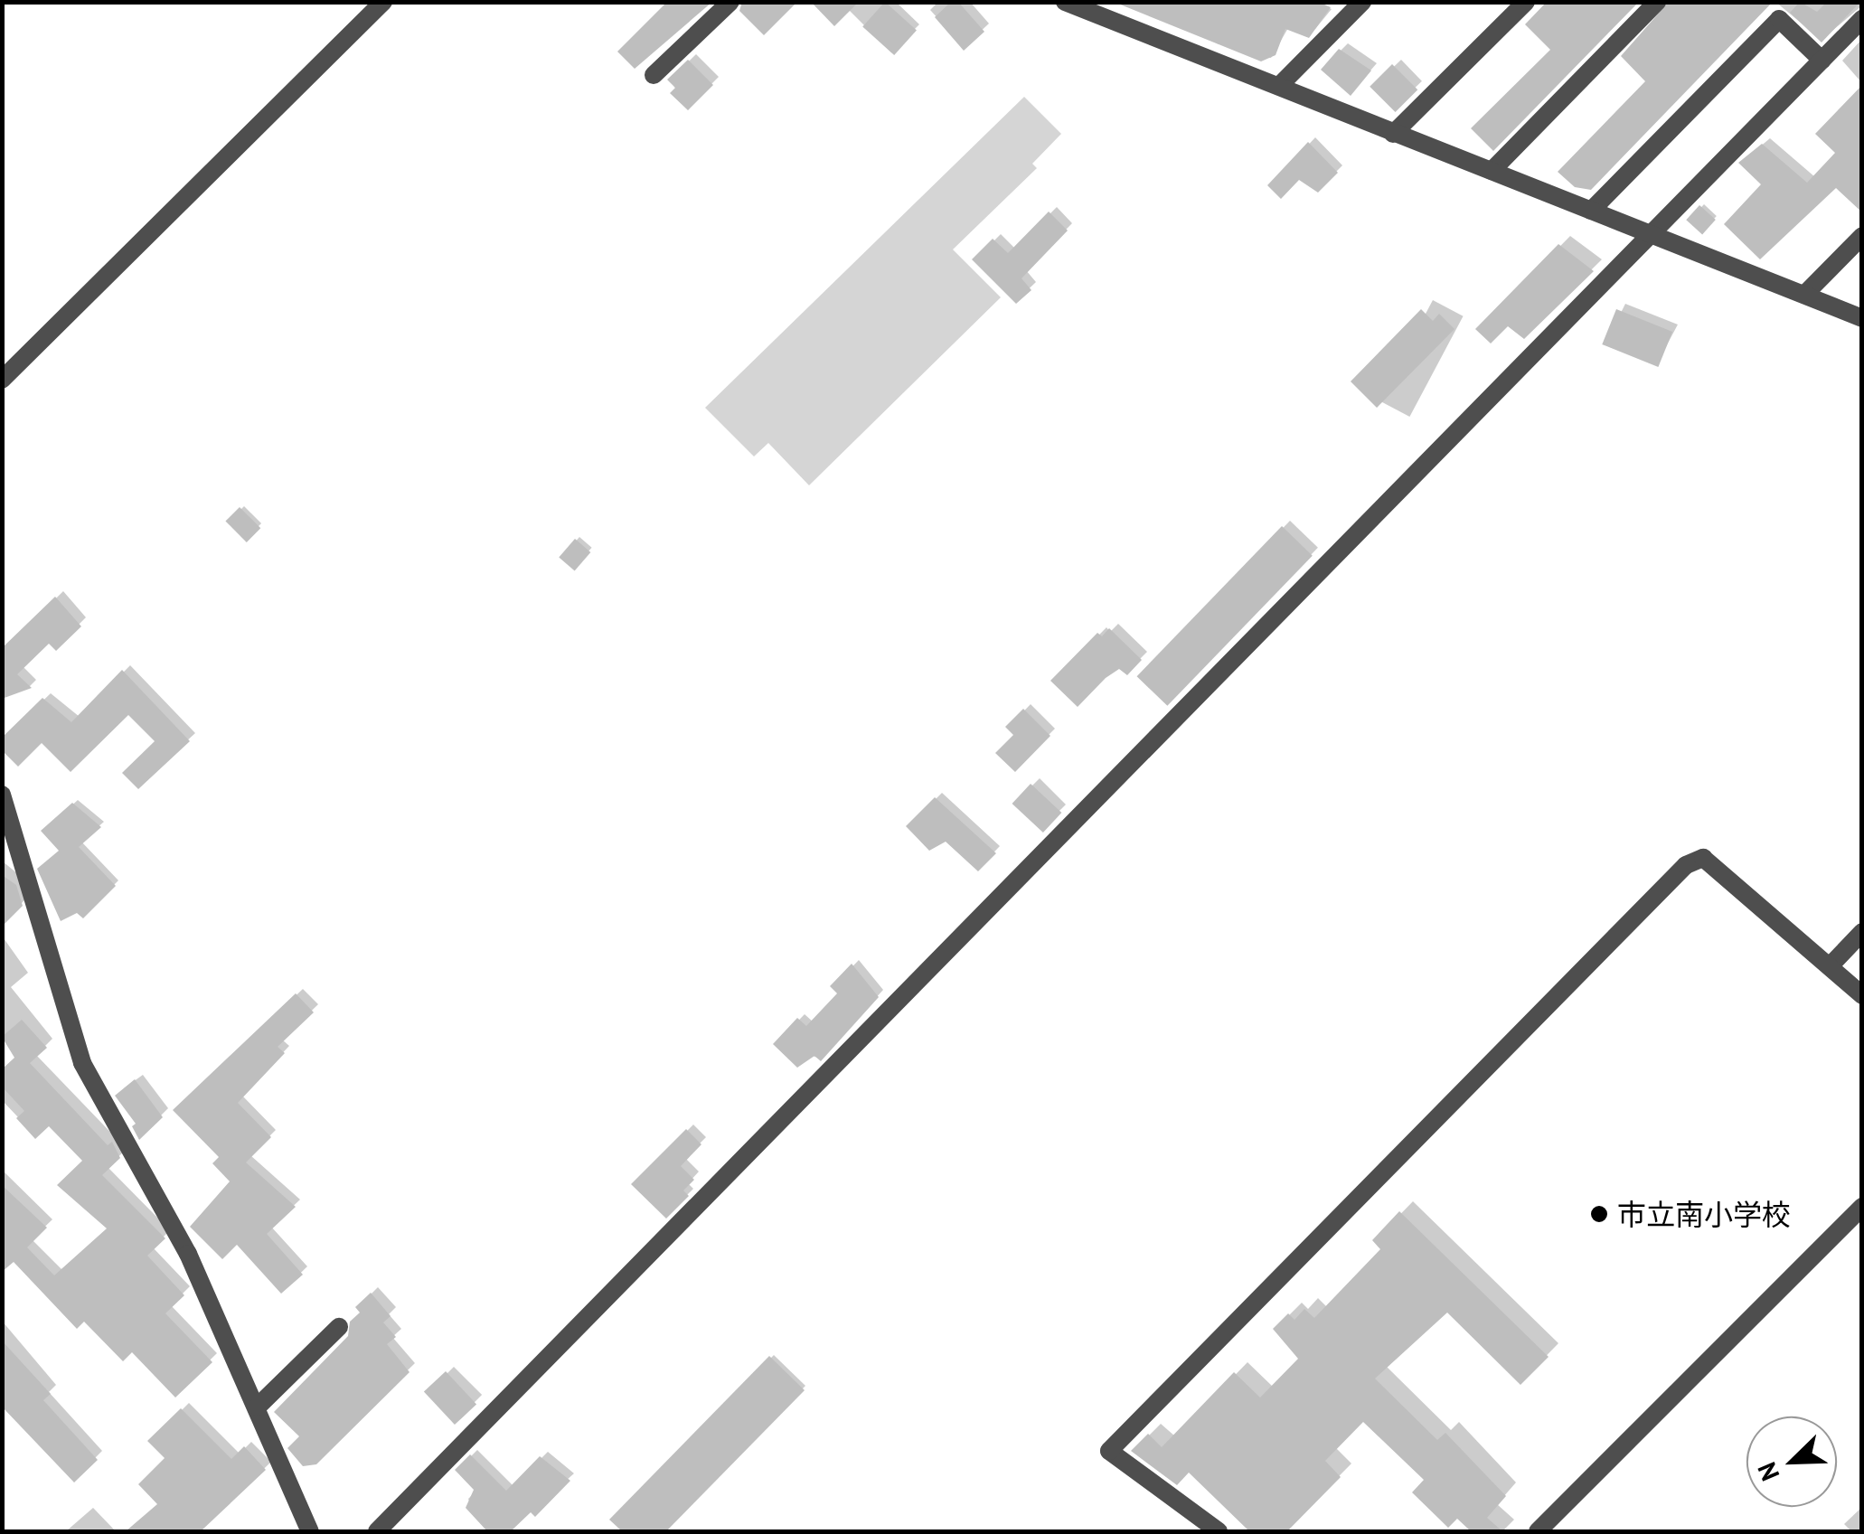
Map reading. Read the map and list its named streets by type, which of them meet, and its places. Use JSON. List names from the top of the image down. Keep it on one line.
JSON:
{"places":["市立南小学校"],"north":"bottom left"}
